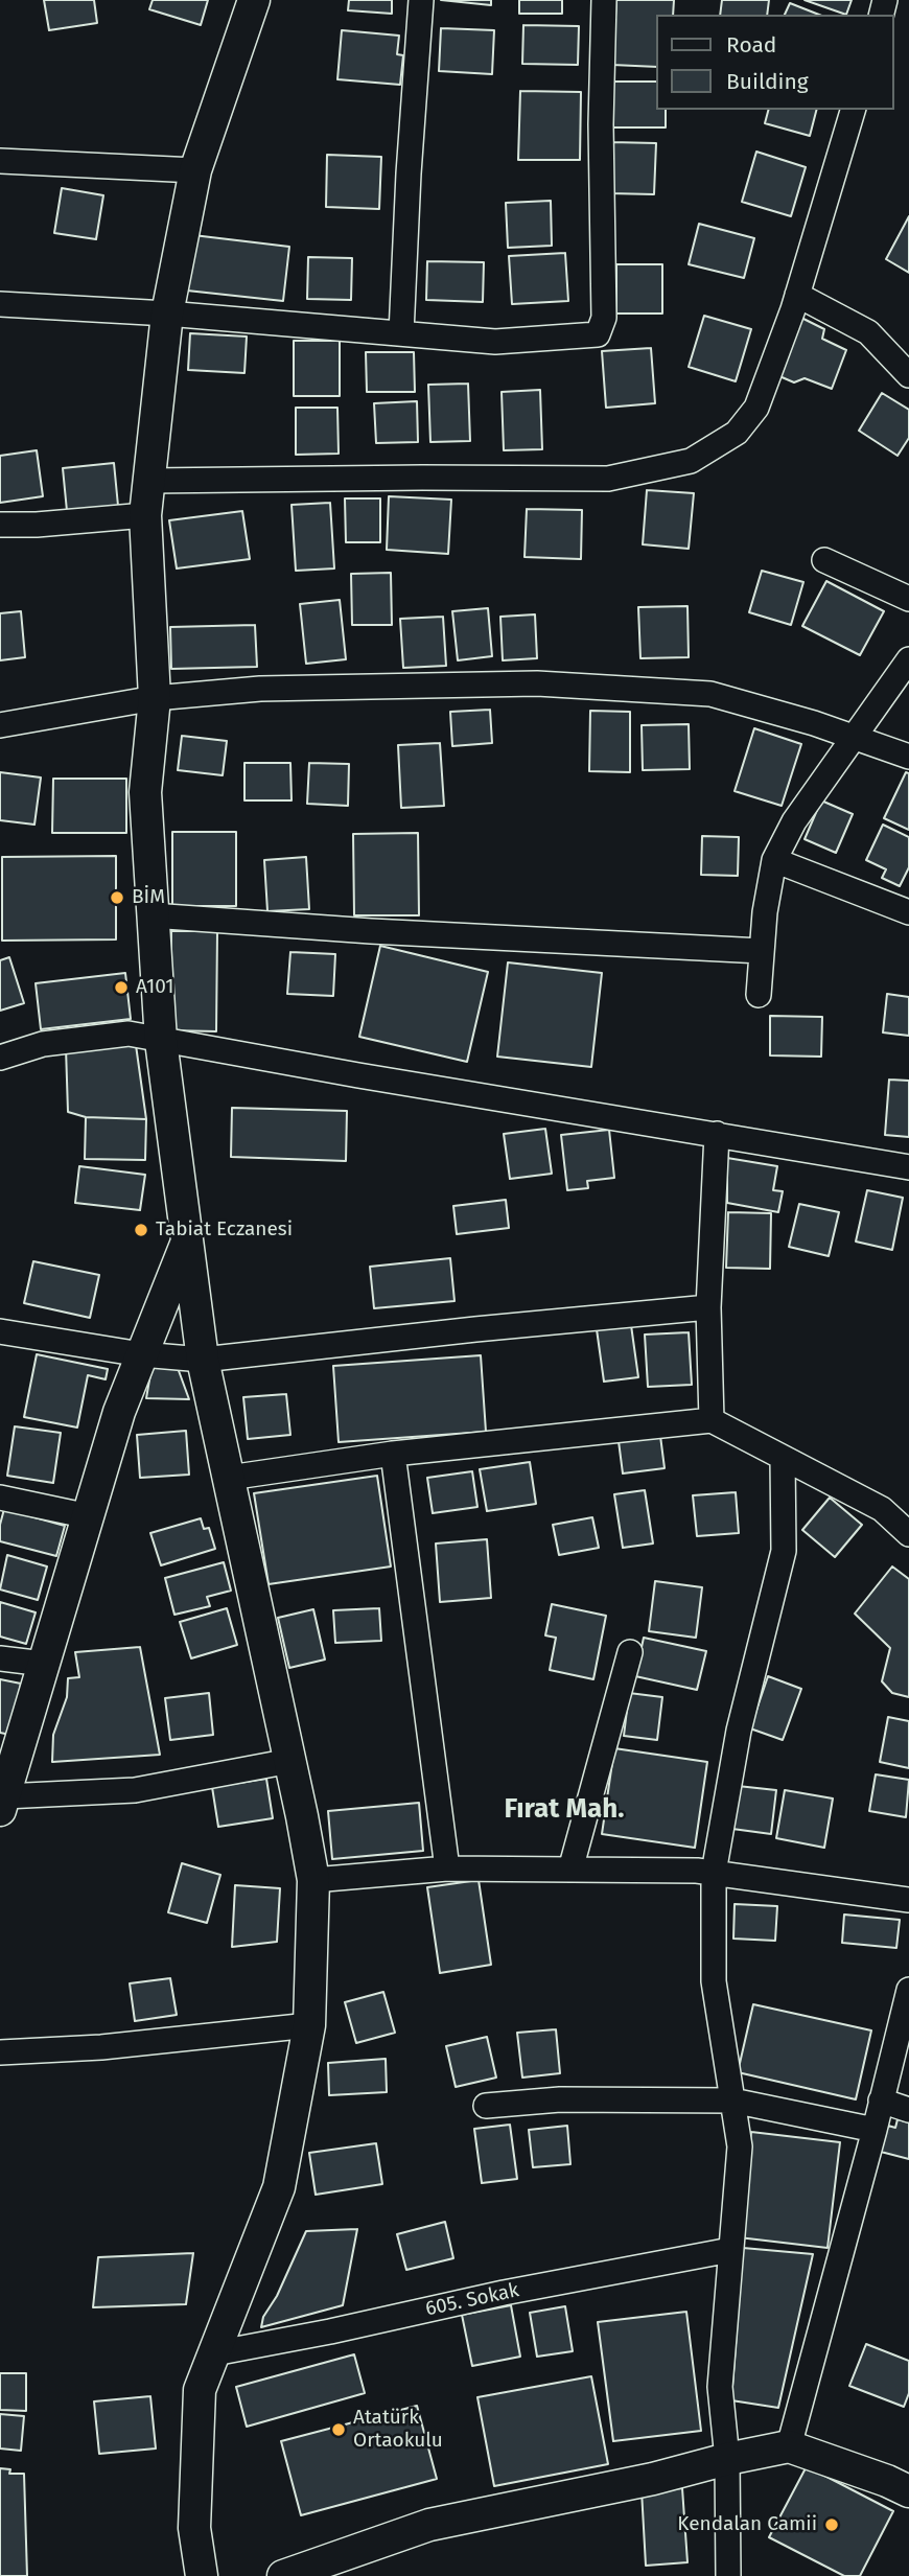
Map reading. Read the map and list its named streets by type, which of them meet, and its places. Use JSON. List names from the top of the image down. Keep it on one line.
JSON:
{"streets":{"street":["605. Sokak"]},"districts":["Fırat Mah."],"places":["BİM","A101","Tabiat Eczanesi","Atatürk Ortaokulu","Kendalan Camii"],"legend":["Road","Building"]}
